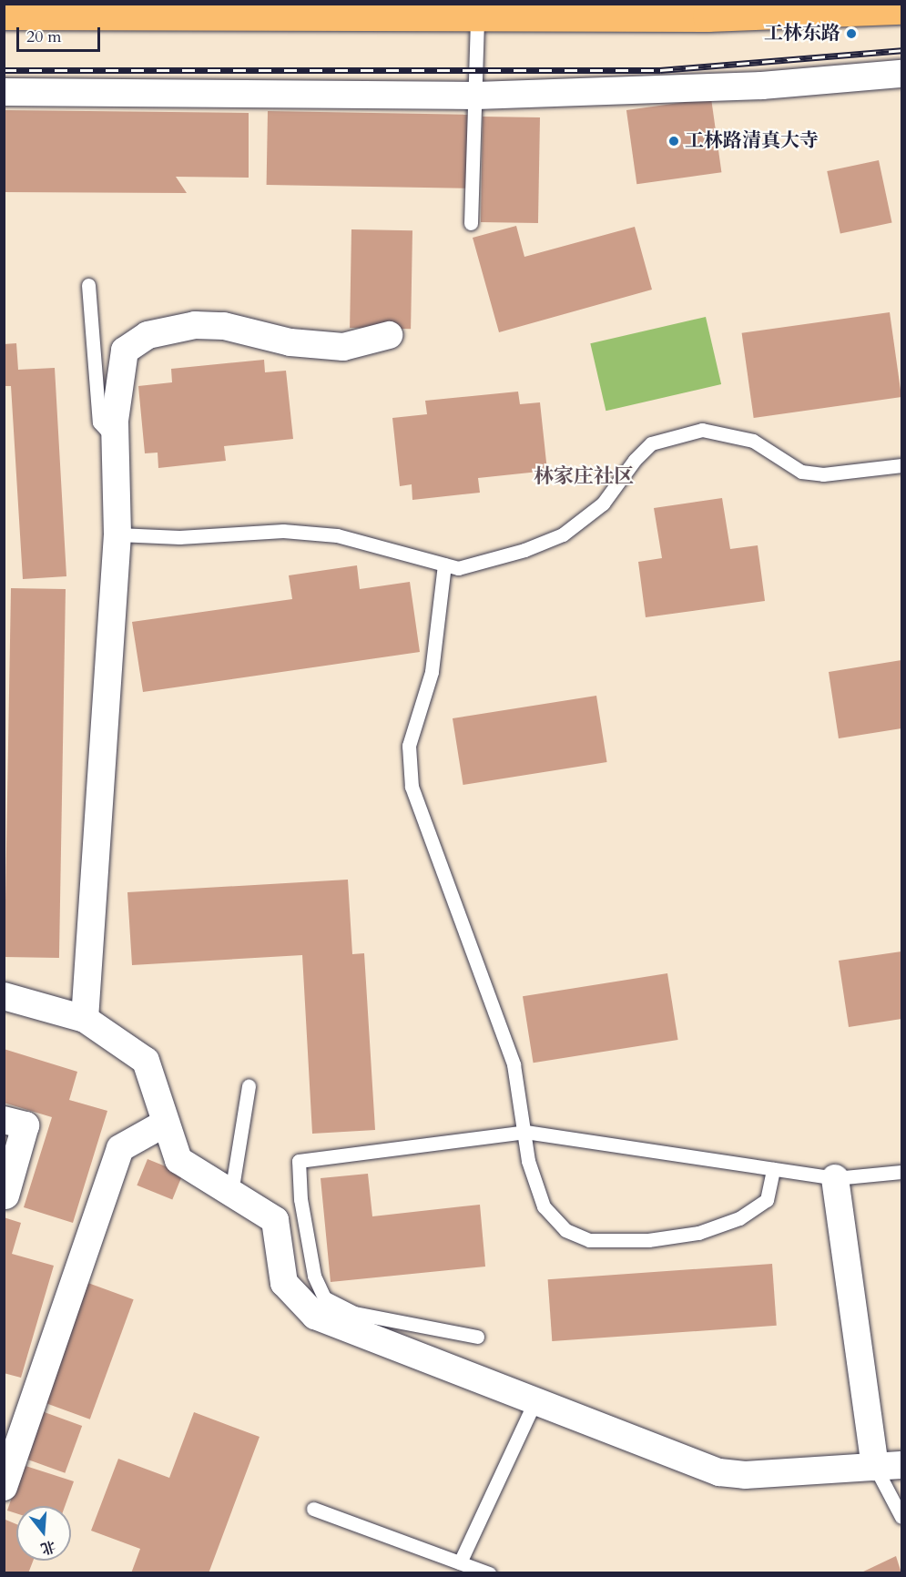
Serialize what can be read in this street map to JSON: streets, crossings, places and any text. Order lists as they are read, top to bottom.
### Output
{
  "districts": ["林家庄社区"],
  "places": ["工林东路", "工林路清真大寺"],
  "scale_bar": "20 m",
  "north": "bottom"
}
